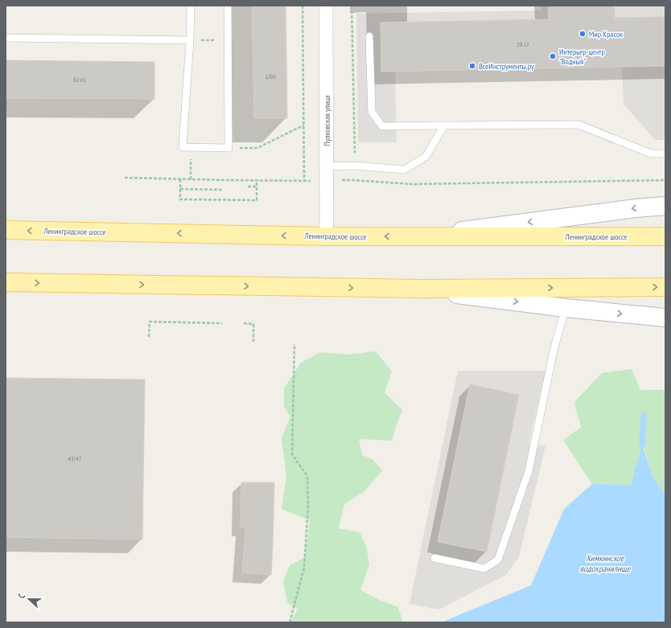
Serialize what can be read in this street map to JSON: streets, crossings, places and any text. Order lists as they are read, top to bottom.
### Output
{
  "streets": {
    "main road": ["Ленинградское шоссе"],
    "street": ["Пулковская улица"]
  },
  "crossings": [
    ["Пулковская улица", "Ленинградское шоссе"]
  ],
  "water": ["Химкинское водохранилище"],
  "places": ["Мир Красок", "Интерьер-центр \"Водный\"", "ВсеИнструменты.ру"],
  "house_numbers": [
    "58 с7",
    "1/60",
    "62 к1",
    "45/47"
  ],
  "north": "left"
}
